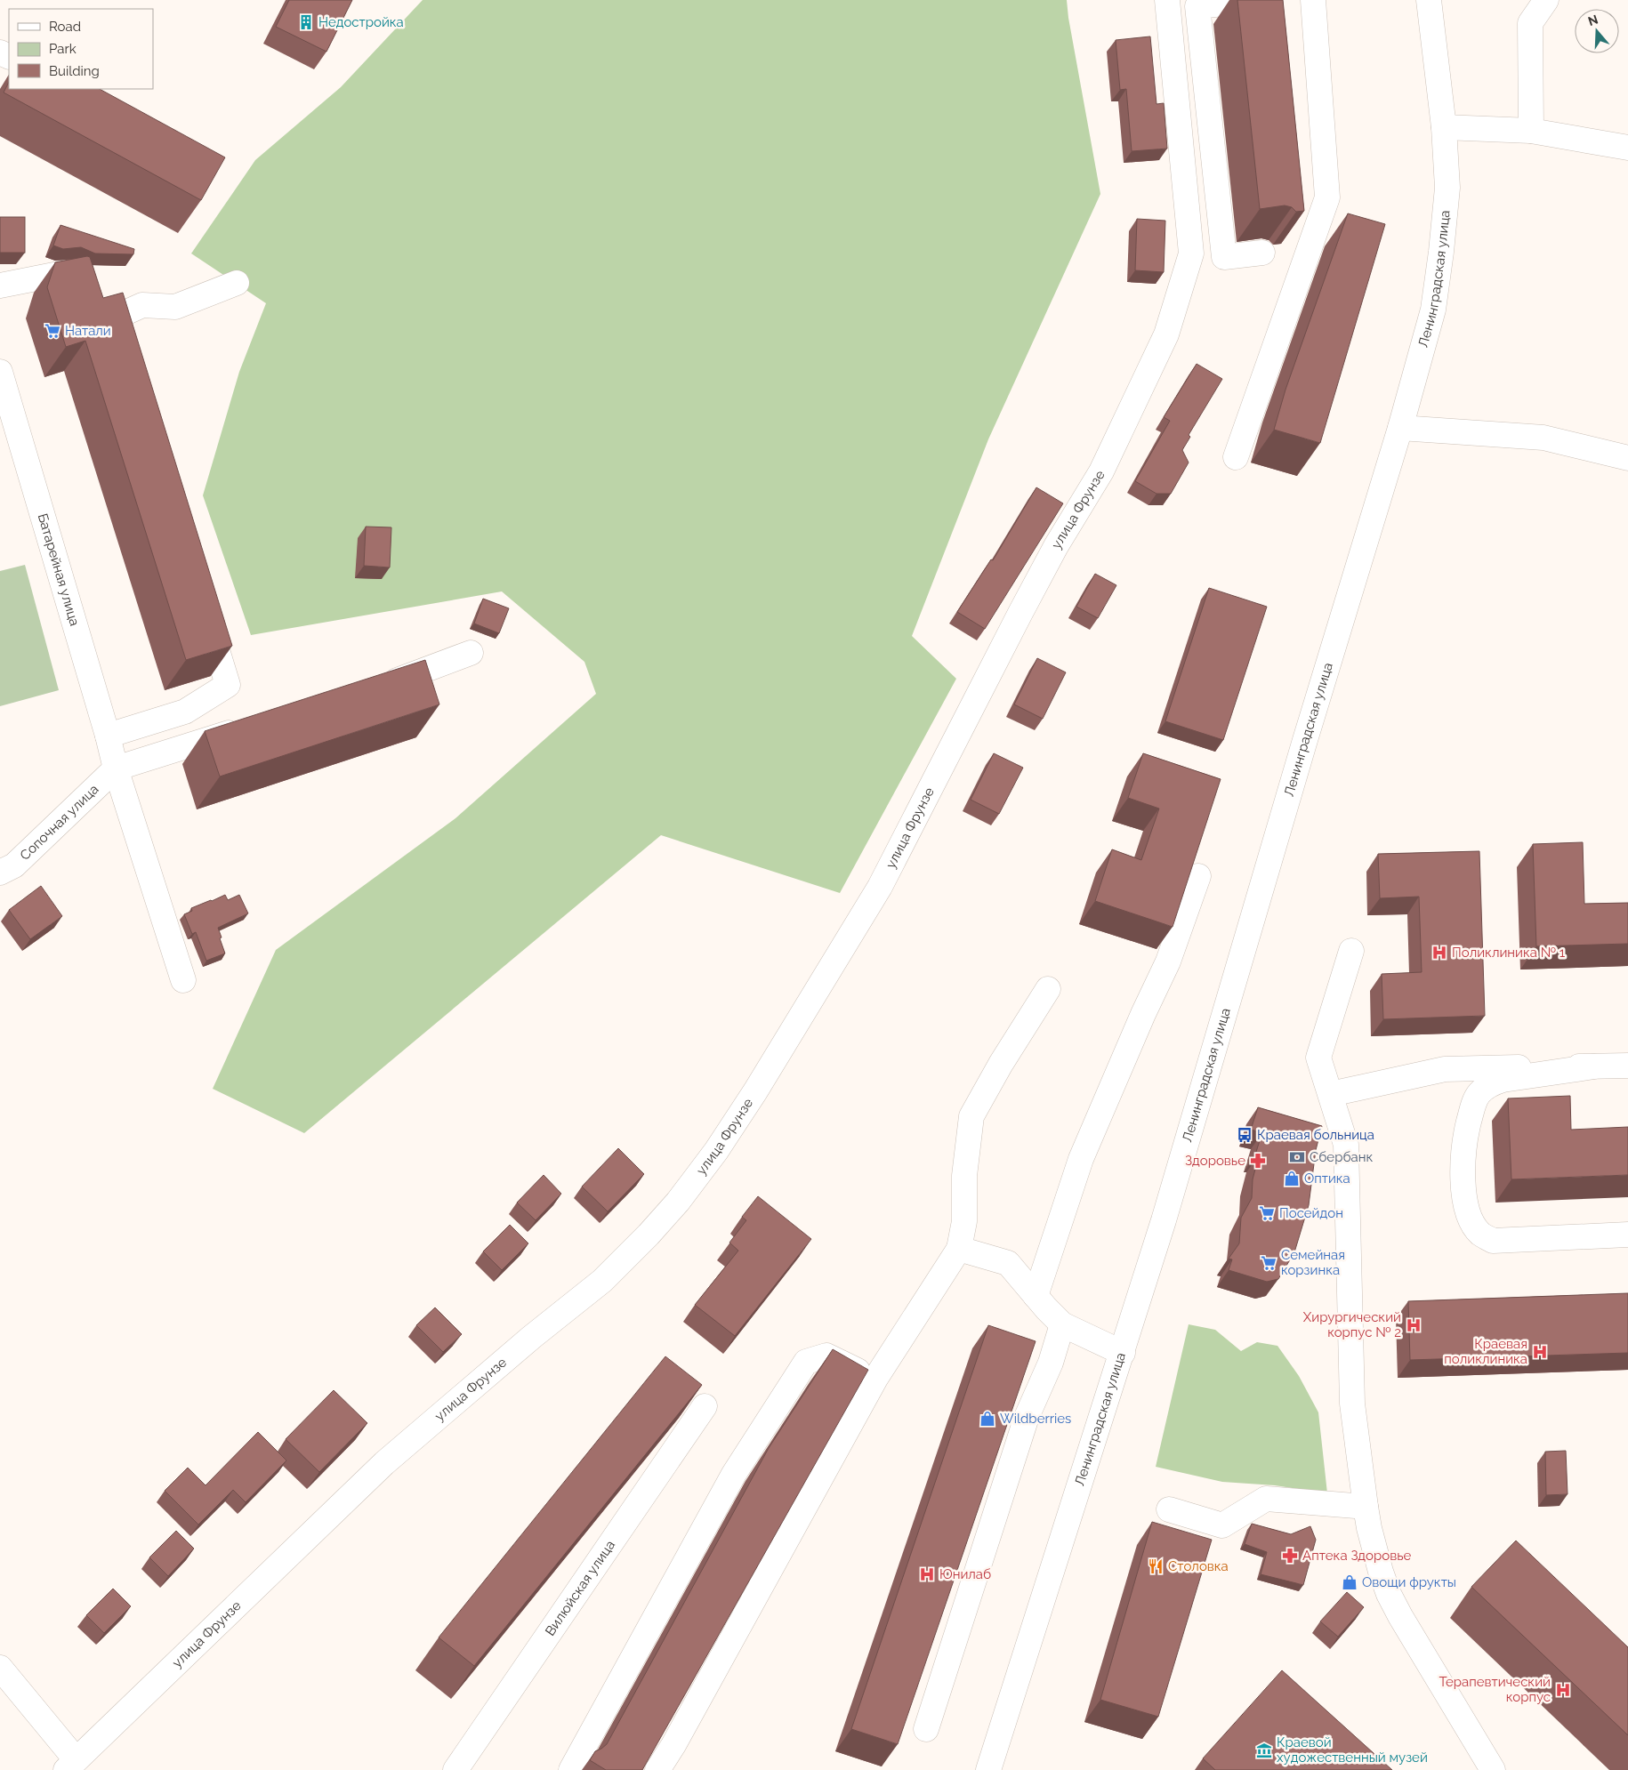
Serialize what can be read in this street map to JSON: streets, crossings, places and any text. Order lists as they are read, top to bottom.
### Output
{
  "streets": {
    "street": [
      "Ленинградская улица",
      "улица Фрунзе",
      "Батарейная улица",
      "Сопочная улица",
      "Вилюйская улица"
    ]
  },
  "crossings": [
    ["Батарейная улица", "Сопочная улица"]
  ],
  "places": {
    "building": ["Недостройка"],
    "supermarket": ["Натали", "Посейдон", "Семейная корзинка"],
    "hospital": [
      "Поликлиника № 1",
      "Хирургический корпус № 2",
      "Краевая поликлиника",
      "Юнилаб",
      "Терапевтический корпус"
    ],
    "bus stop": ["Краевая больница"],
    "bank": ["Сбербанк"],
    "pharmacy": ["Здоровье", "Аптека Здоровье"],
    "shop": ["Оптика", "Wildberries", "Овощи фрукты"],
    "restaurant": ["Столовка"],
    "museum": ["Краевой художественный музей"]
  },
  "legend": ["Road", "Park", "Building"],
  "north": "top"
}
